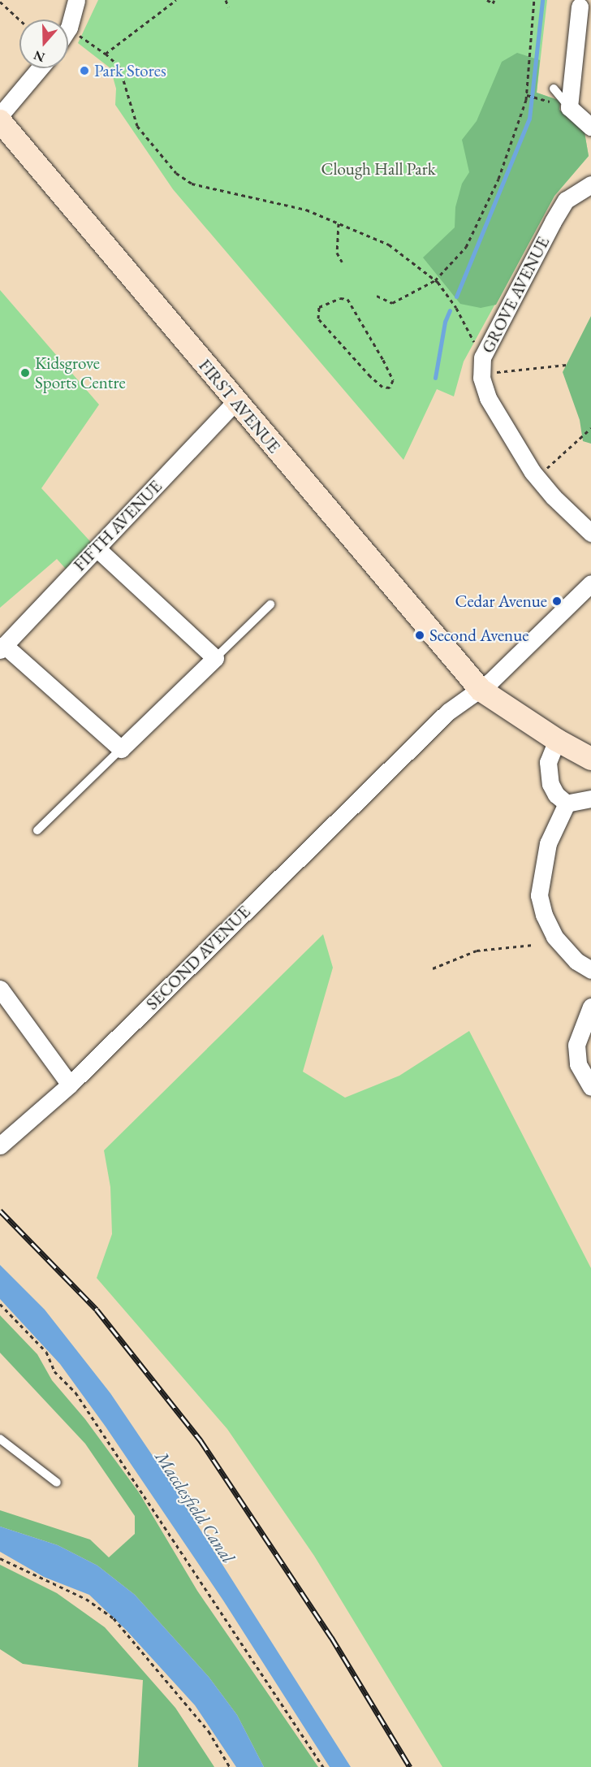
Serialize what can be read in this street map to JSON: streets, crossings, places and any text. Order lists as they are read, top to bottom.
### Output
{
  "streets": {
    "main road": ["FIRST AVENUE"],
    "street": ["GROVE AVENUE", "FIFTH AVENUE", "SECOND AVENUE"]
  },
  "crossings": [
    ["FIRST AVENUE", "FIFTH AVENUE"],
    ["FIRST AVENUE", "SECOND AVENUE"]
  ],
  "water": ["Macclesfield Canal"],
  "parks": ["Clough Hall Park"],
  "places": [
    "Park Stores",
    "Kidsgrove Sports Centre",
    "Cedar Avenue",
    "Second Avenue"
  ],
  "north": "bottom"
}
